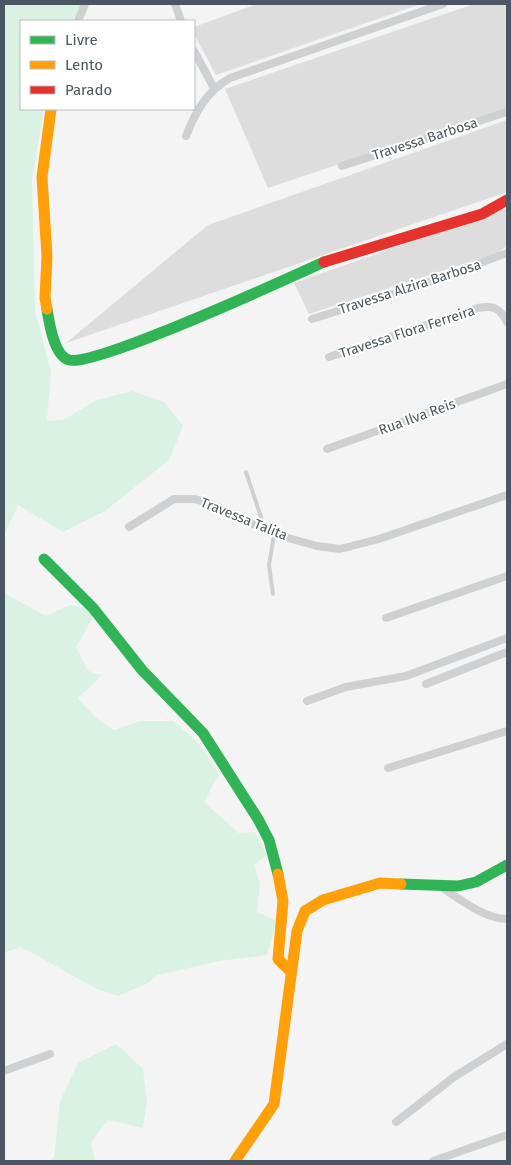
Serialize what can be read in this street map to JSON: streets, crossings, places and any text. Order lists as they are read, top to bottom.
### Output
{
  "streets": {
    "street": [
      "Travessa Barbosa",
      "Travessa Alzira Barbosa",
      "Travessa Flora Ferreira",
      "Rua Ilva Reis",
      "Travessa Talita"
    ]
  },
  "legend": ["Livre", "Lento", "Parado"]
}
